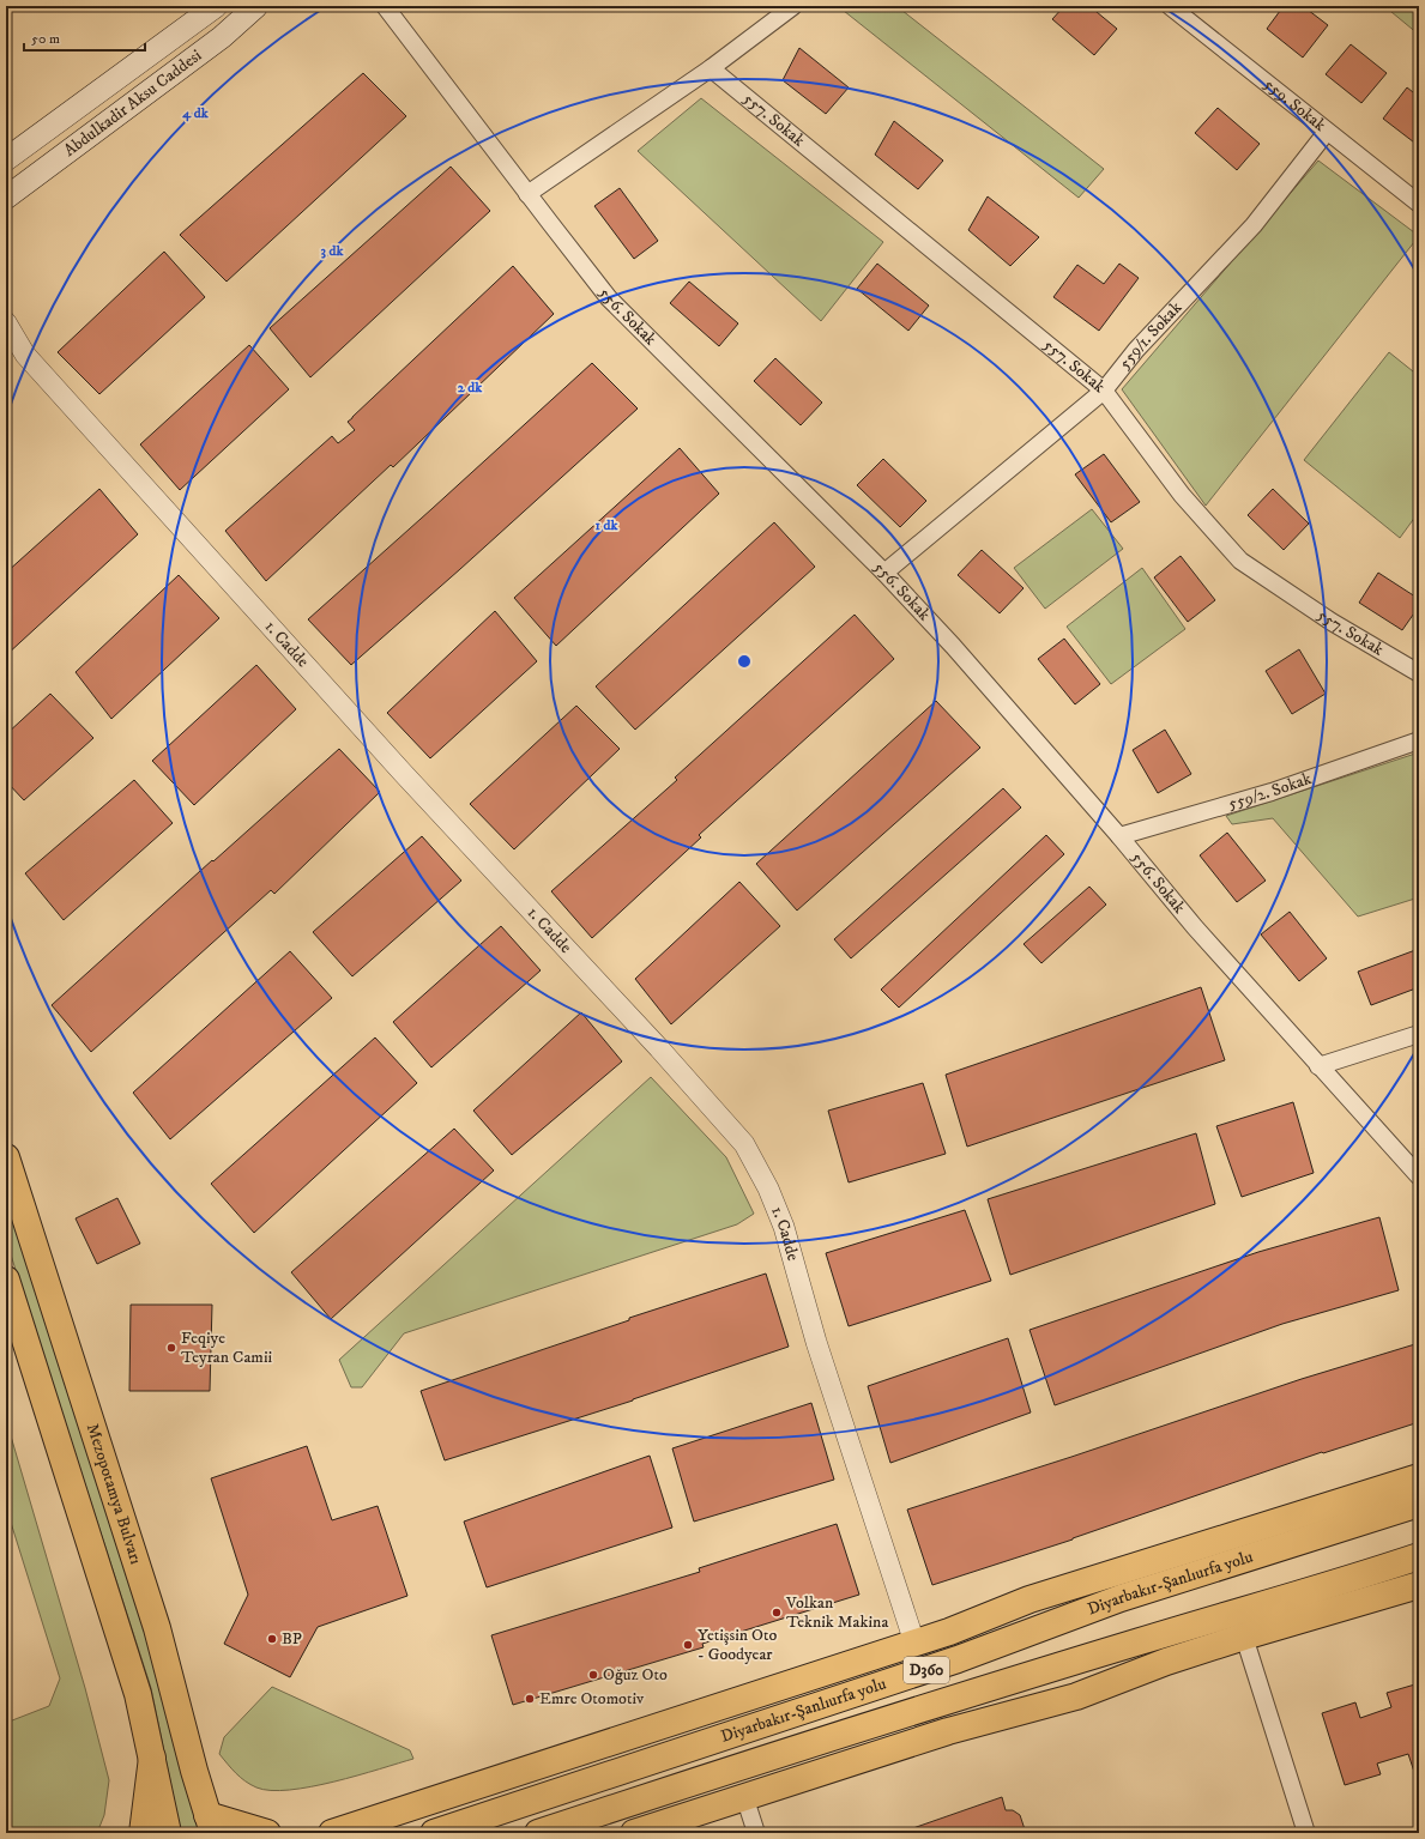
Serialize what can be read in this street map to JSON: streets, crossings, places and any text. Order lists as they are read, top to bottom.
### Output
{
  "streets": {
    "main road": [
      "Abdulkadir Aksu Caddesi",
      "Mezopotamya Bulvarı",
      "Diyarbakır-Şanlıurfa yolu",
      "D360"
    ],
    "street": [
      "559. Sokak",
      "557. Sokak",
      "556. Sokak",
      "559/1. Sokak",
      "1. Cadde",
      "559/2. Sokak"
    ]
  },
  "crossings": [
    ["559. Sokak", "559/1. Sokak"],
    ["557. Sokak", "559/1. Sokak"],
    ["556. Sokak", "559/1. Sokak"],
    ["556. Sokak", "559/2. Sokak"]
  ],
  "places": [
    "Feqiye Teyran Camii",
    "Volkan Teknik Makina",
    "BP",
    "Yetişsin Oto - Goodyear",
    "Oğuz Oto",
    "Emre Otomotiv"
  ],
  "scale_bar": "50 m",
  "rings": [
    "4 dk",
    "3 dk",
    "2 dk",
    "1 dk"
  ]
}
